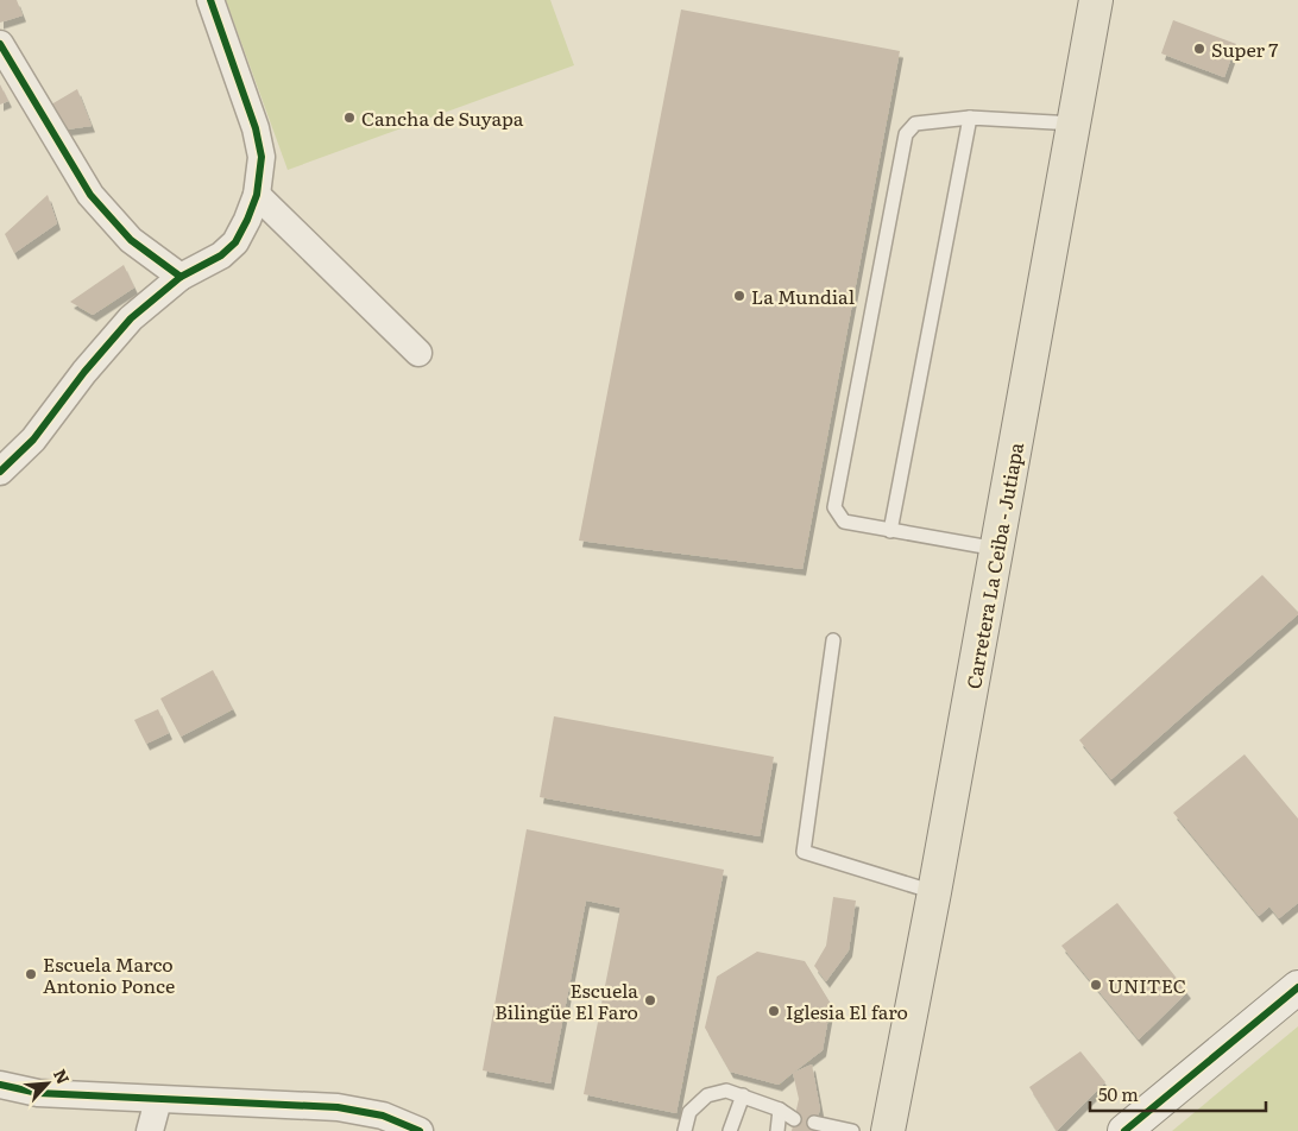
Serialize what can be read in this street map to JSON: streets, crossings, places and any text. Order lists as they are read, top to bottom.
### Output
{
  "streets": {
    "main road": ["Carretera La Ceiba - Jutiapa"]
  },
  "places": [
    "Super 7",
    "Cancha de Suyapa",
    "La Mundial",
    "Escuela Marco Antonio Ponce",
    "UNITEC",
    "Escuela Bilingüe El Faro",
    "Iglesia El faro"
  ],
  "scale_bar": "50 m",
  "north": "top right"
}
